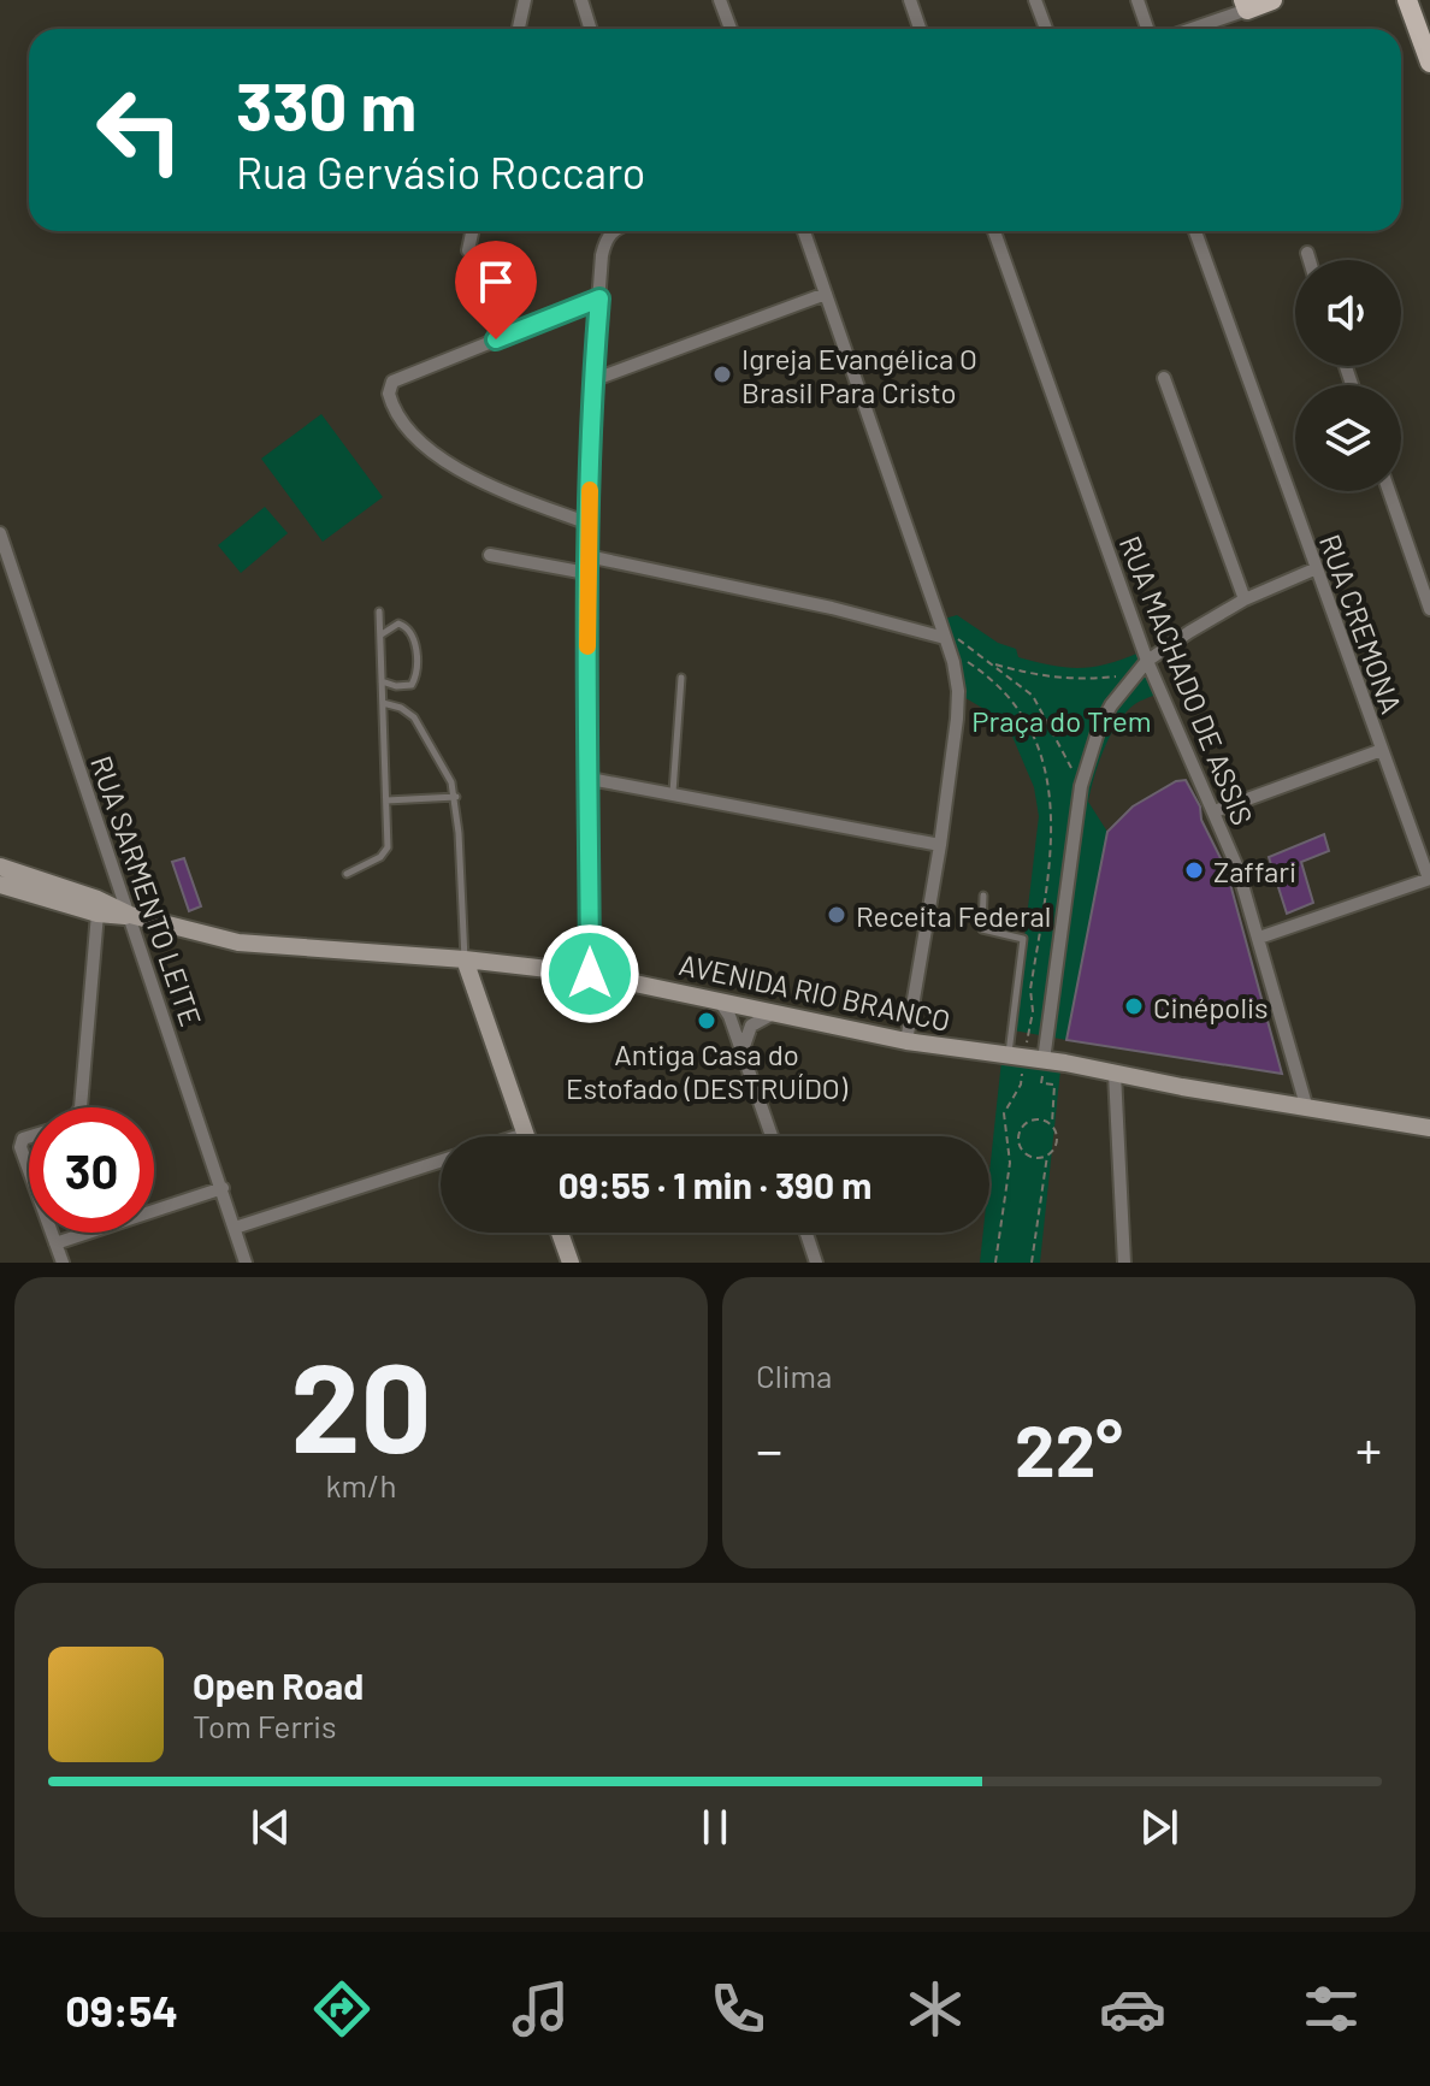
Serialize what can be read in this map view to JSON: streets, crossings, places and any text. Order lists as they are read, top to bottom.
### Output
{
  "streets": {
    "main road": ["AVENIDA RIO BRANCO"],
    "street": ["RUA CREMONA", "RUA MACHADO DE ASSIS", "RUA SARMENTO LEITE"]
  },
  "crossings": [
    ["RUA MACHADO DE ASSIS", "AVENIDA RIO BRANCO"],
    ["RUA SARMENTO LEITE", "AVENIDA RIO BRANCO"]
  ],
  "parks": ["Praça do Trem"],
  "places": [
    "Igreja Evangélica O Brasil Para Cristo",
    "Zaffari",
    "Receita Federal",
    "Cinépolis",
    "Antiga Casa do Estofado (DESTRUÍDO)"
  ],
  "page": {
    "turn": ["330 m", "Rua Gervásio Roccaro"],
    "limit": "30",
    "trip": "09:55 · 1 min · 390 m",
    "tile": [
      ["20", "km/h"],
      "Clima"
    ],
    "heat": ["−", "22°", "+"],
    "song": ["Open Road", "Tom Ferris"],
    "tabs": "09:54"
  }
}
